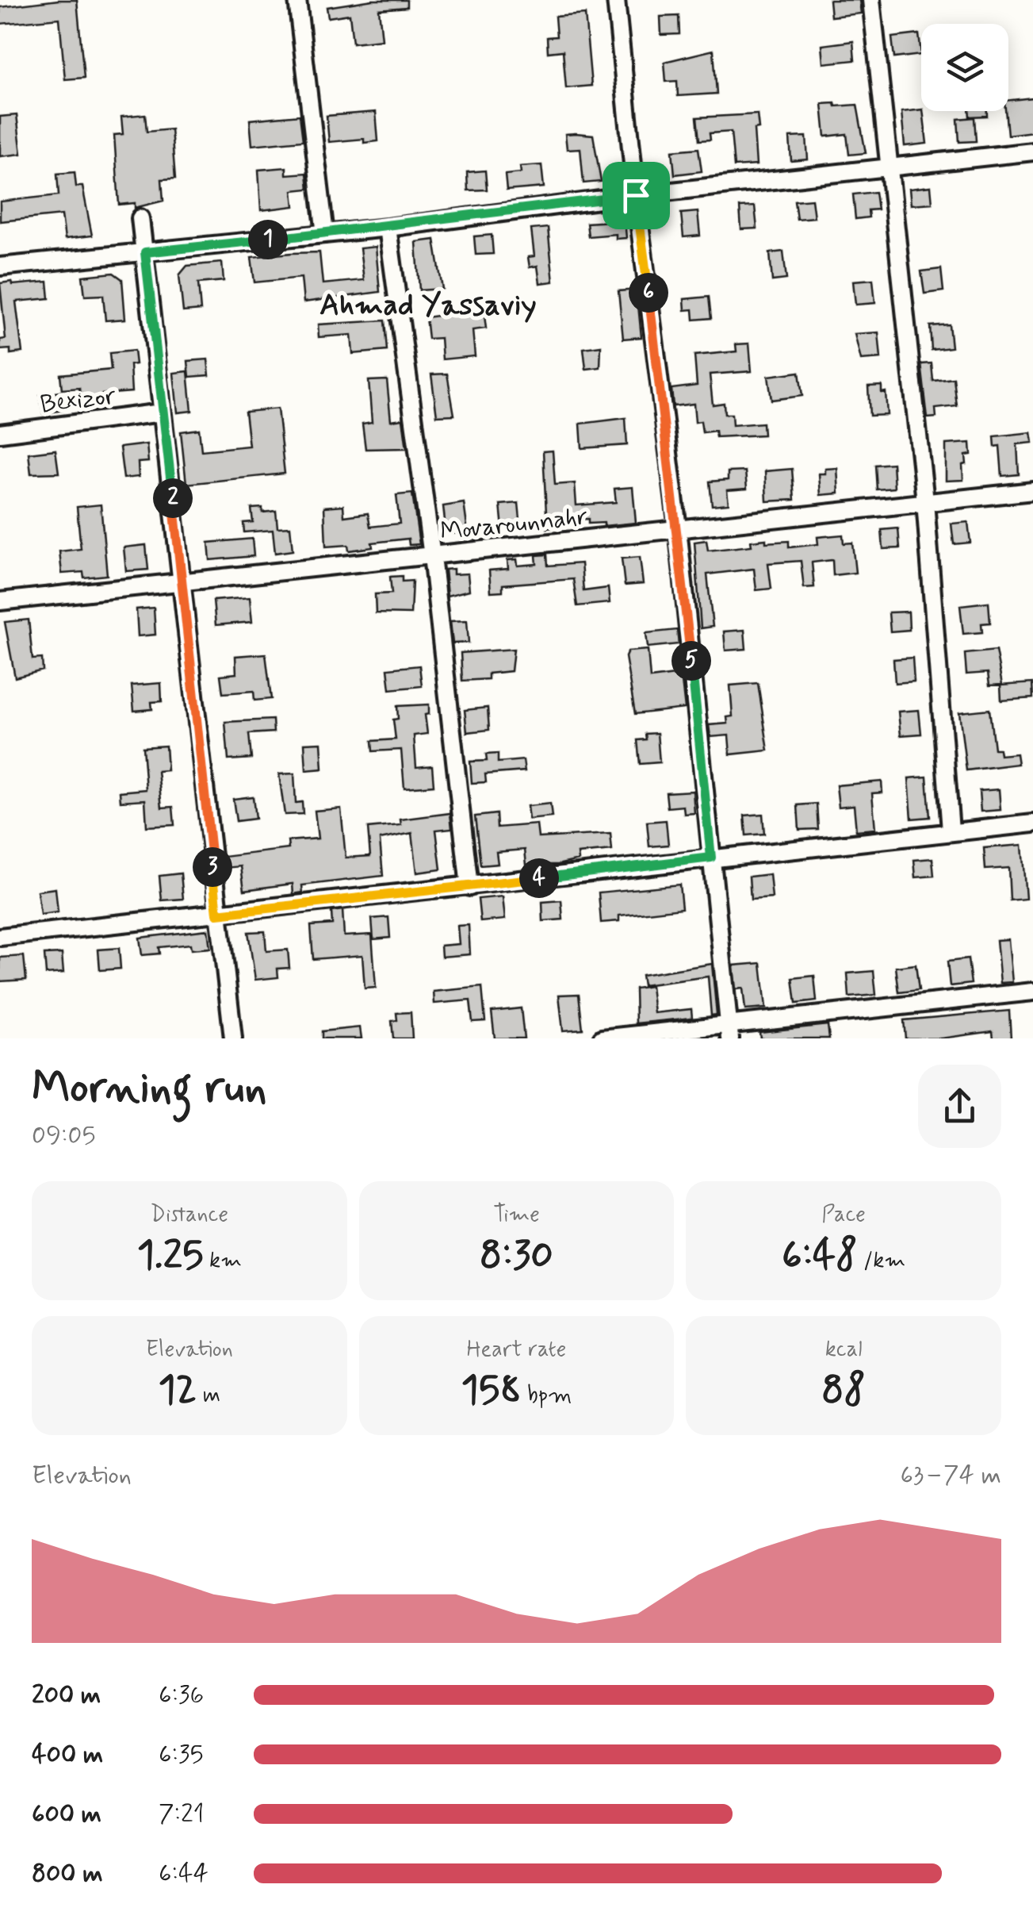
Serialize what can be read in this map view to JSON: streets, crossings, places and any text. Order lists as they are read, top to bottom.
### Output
{
  "streets": {
    "street": ["Bexizor", "Movarounnahr"]
  },
  "districts": ["Ahmad Yassaviy"],
  "page": {
    "pins": [
      "1",
      "6",
      "2",
      "5",
      "3",
      "4"
    ],
    "heading": ["Morning run", "09:05"],
    "stats": [
      ["Distance", "1.25 km"],
      ["Time", "8:30"],
      ["Pace", "6:48 /km"],
      ["Elevation", "12 m"],
      ["Heart rate", "158 bpm"],
      ["kcal", "88"]
    ],
    "chart": ["Elevation", "63–74 m"],
    "list": [
      {
        "name": "200 m",
        "note": "6:36"
      },
      {
        "name": "400 m",
        "note": "6:35"
      },
      {
        "name": "600 m",
        "note": "7:21"
      },
      {
        "name": "800 m",
        "note": "6:44"
      }
    ]
  }
}
